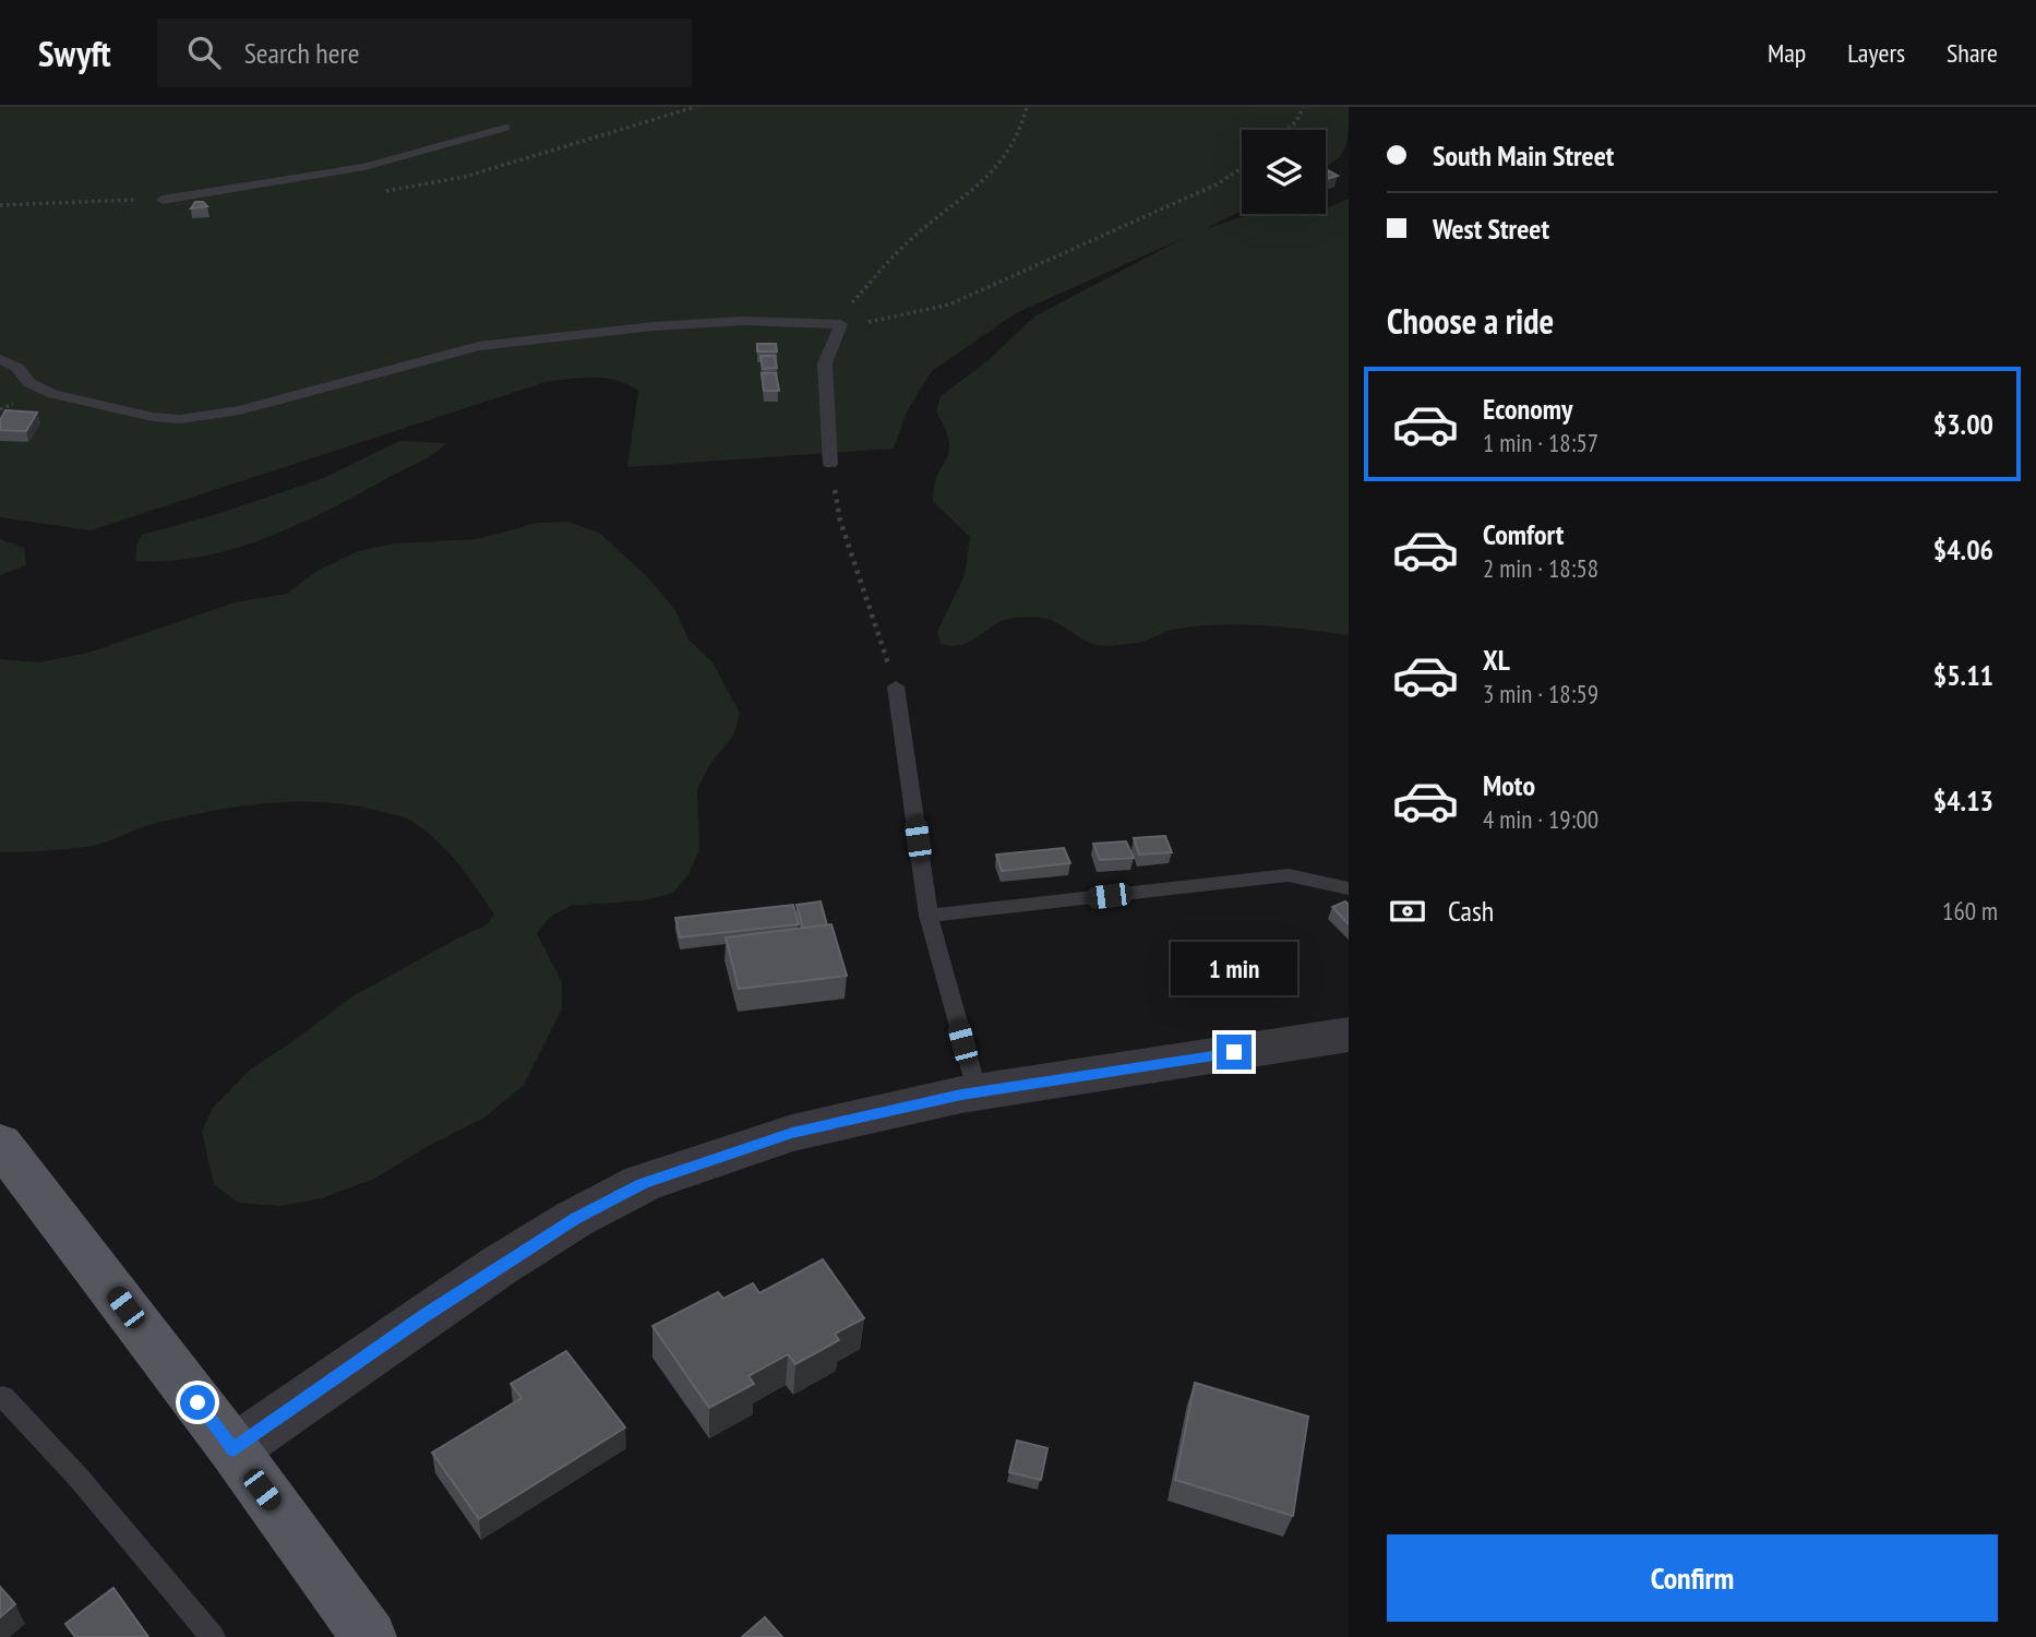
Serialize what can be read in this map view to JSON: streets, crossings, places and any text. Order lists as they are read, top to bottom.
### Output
{
  "page": {
    "header": "Swyft",
    "search": "Search here",
    "nav": ["Map", "Layers", "Share"],
    "banner": ["South Main Street", "West Street"],
    "heading": "Choose a ride",
    "list": [
      {
        "name": "Economy",
        "note": "1 min · 18:57",
        "value": "$3.00"
      },
      {
        "name": "Comfort",
        "note": "2 min · 18:58",
        "value": "$4.06"
      },
      {
        "name": "XL",
        "note": "3 min · 18:59",
        "value": "$5.11"
      },
      {
        "name": "Moto",
        "note": "4 min · 19:00",
        "value": "$4.13"
      }
    ],
    "pay": ["Cash", "160 m"],
    "bubble": "1 min",
    "buttons": "Confirm"
  }
}
